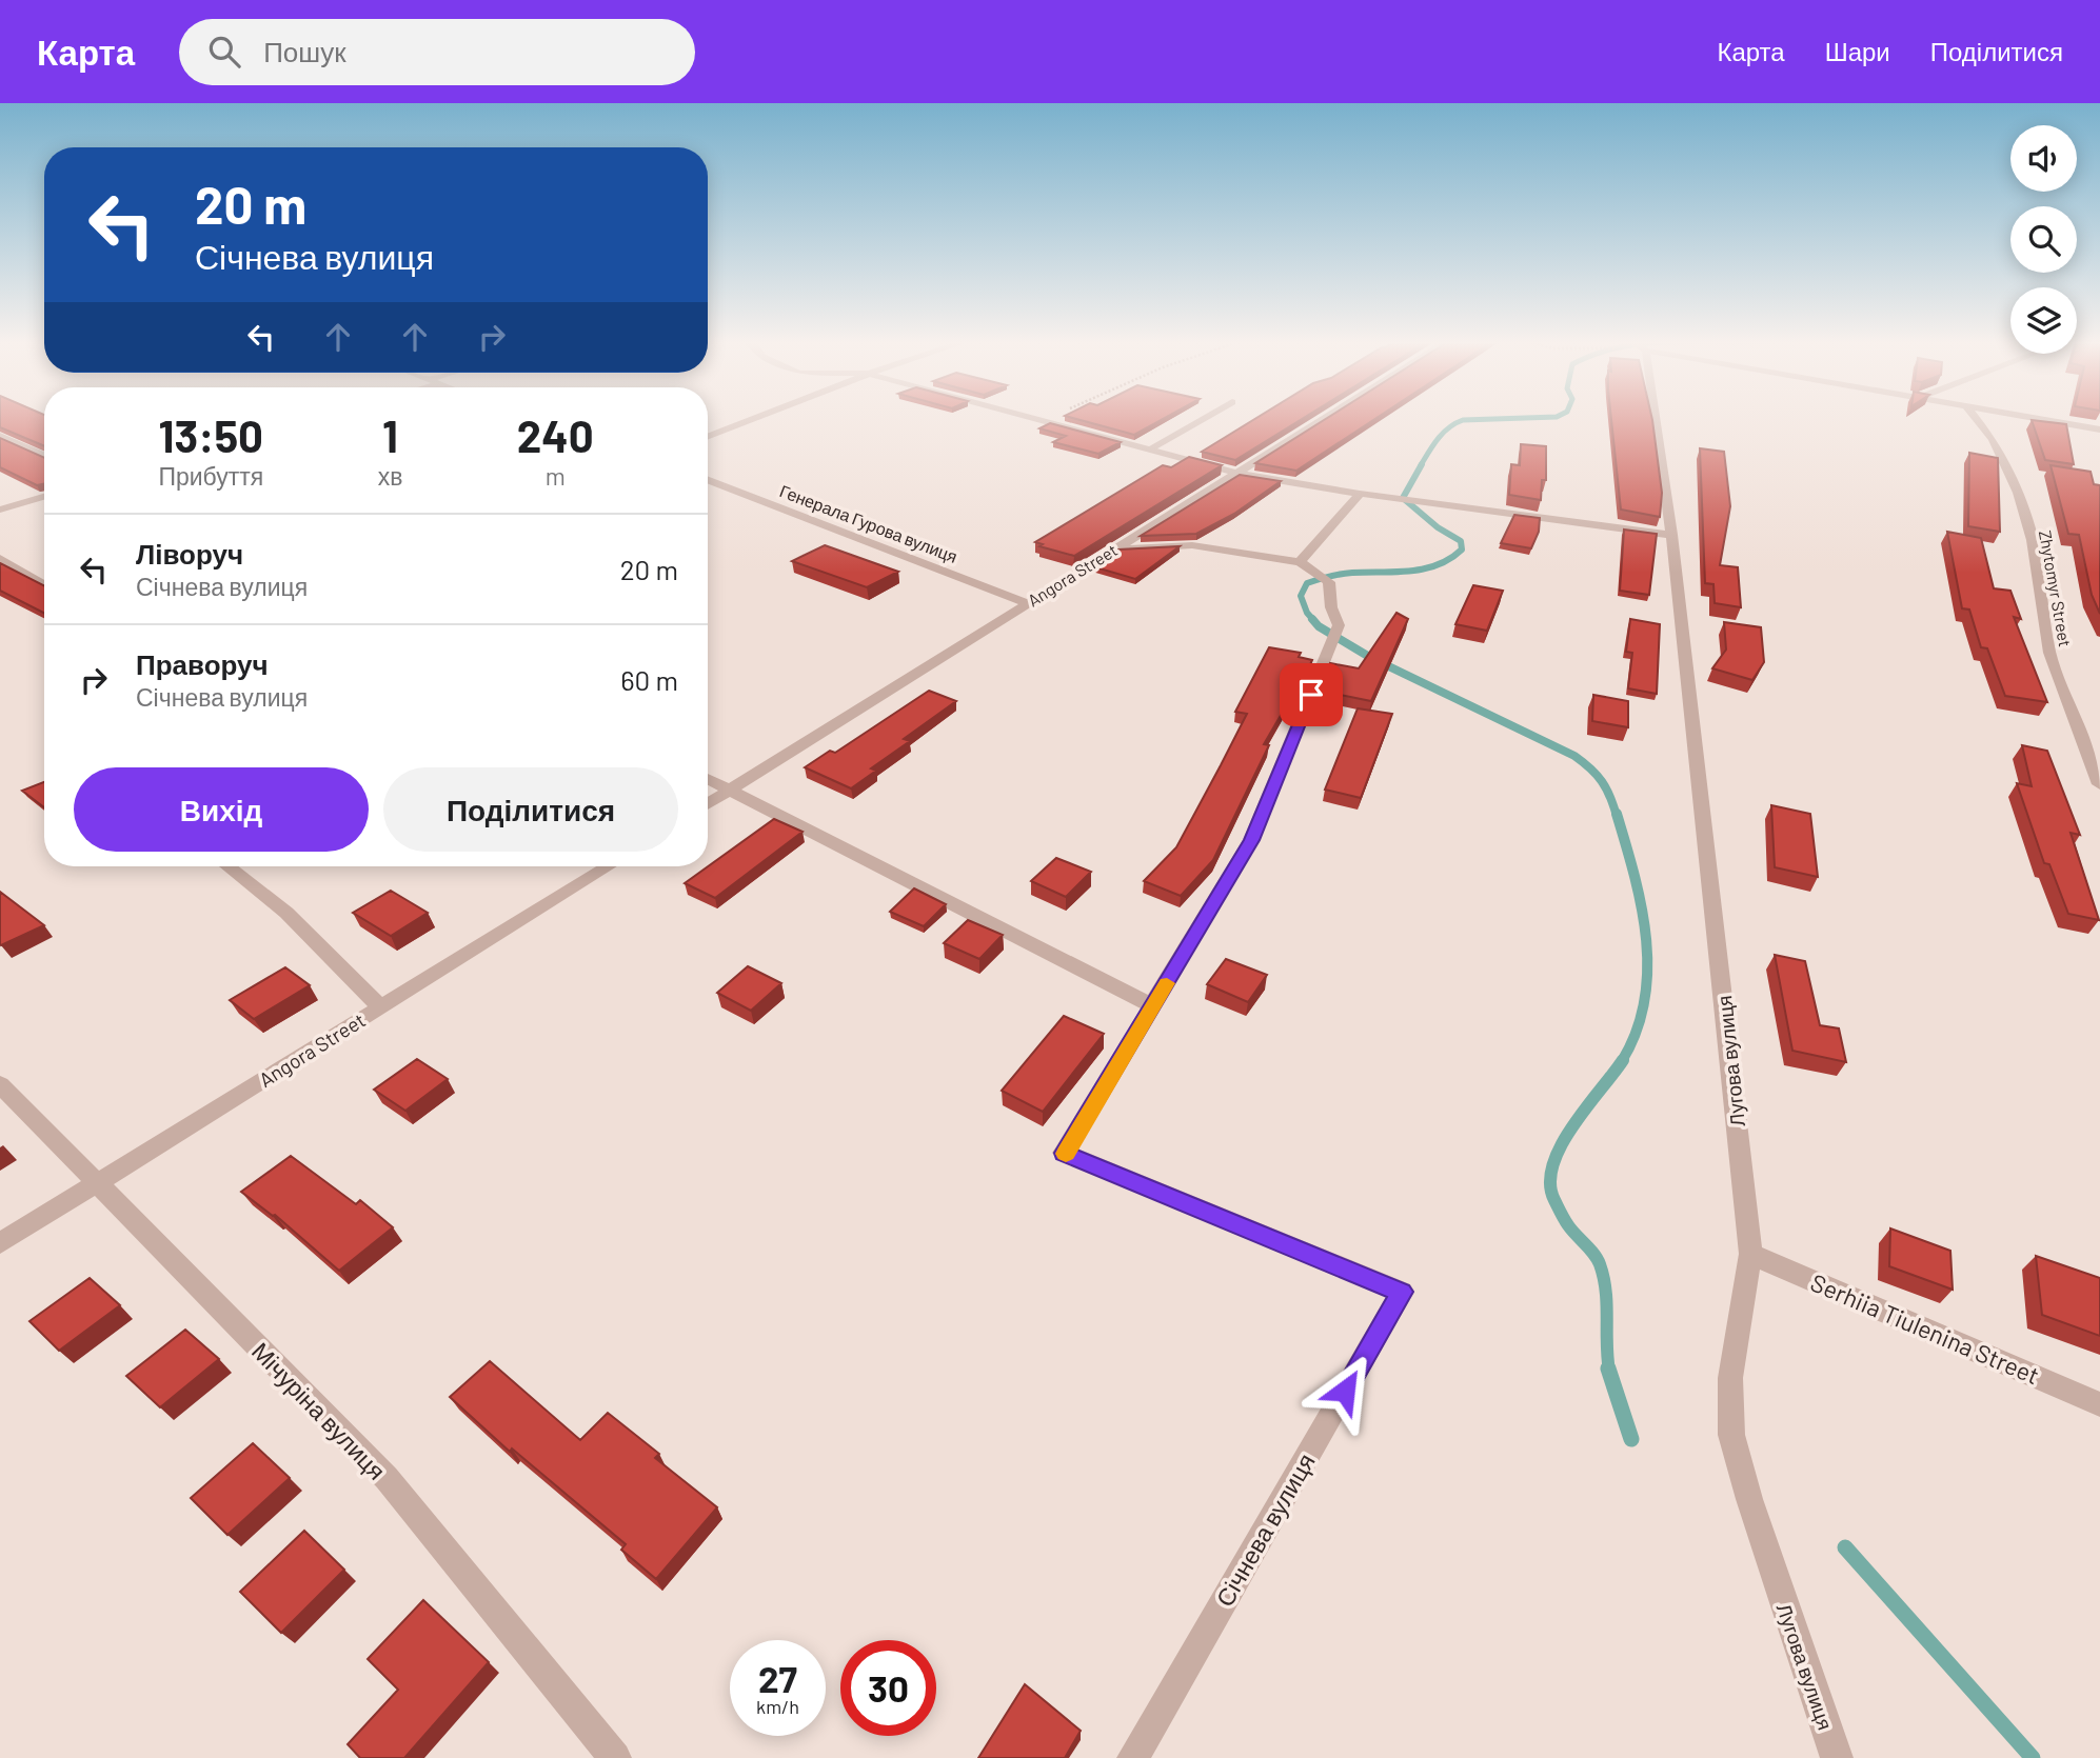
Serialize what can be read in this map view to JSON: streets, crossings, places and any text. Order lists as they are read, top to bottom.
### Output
{
  "streets": {
    "street": [
      "Генерала Гурова вулиця",
      "Angora Street",
      "Zhytomyr Street",
      "Лугова вулиця",
      "Serhiia Tiulenina Street",
      "Мічуріна вулиця",
      "Січнева вулиця"
    ]
  },
  "crossings": [
    ["Генерала Гурова вулиця", "Angora Street"],
    ["Angora Street", "Мічуріна вулиця"],
    ["Лугова вулиця", "Serhiia Tiulenina Street"]
  ],
  "page": {
    "header": "Карта",
    "search": "Пошук",
    "nav": ["Карта", "Шари", "Поділитися"],
    "turn": ["20 m", "Січнева вулиця"],
    "eta": [
      "13:50",
      "Прибуття",
      "1",
      "хв",
      "240",
      "m"
    ],
    "list": [
      {
        "name": "Ліворуч",
        "note": "Січнева вулиця",
        "value": "20 m"
      },
      {
        "name": "Праворуч",
        "note": "Січнева вулиця",
        "value": "60 m"
      }
    ],
    "buttons": ["Вихід", "Поділитися"],
    "speed": "27 km/h",
    "limit": "30"
  }
}
